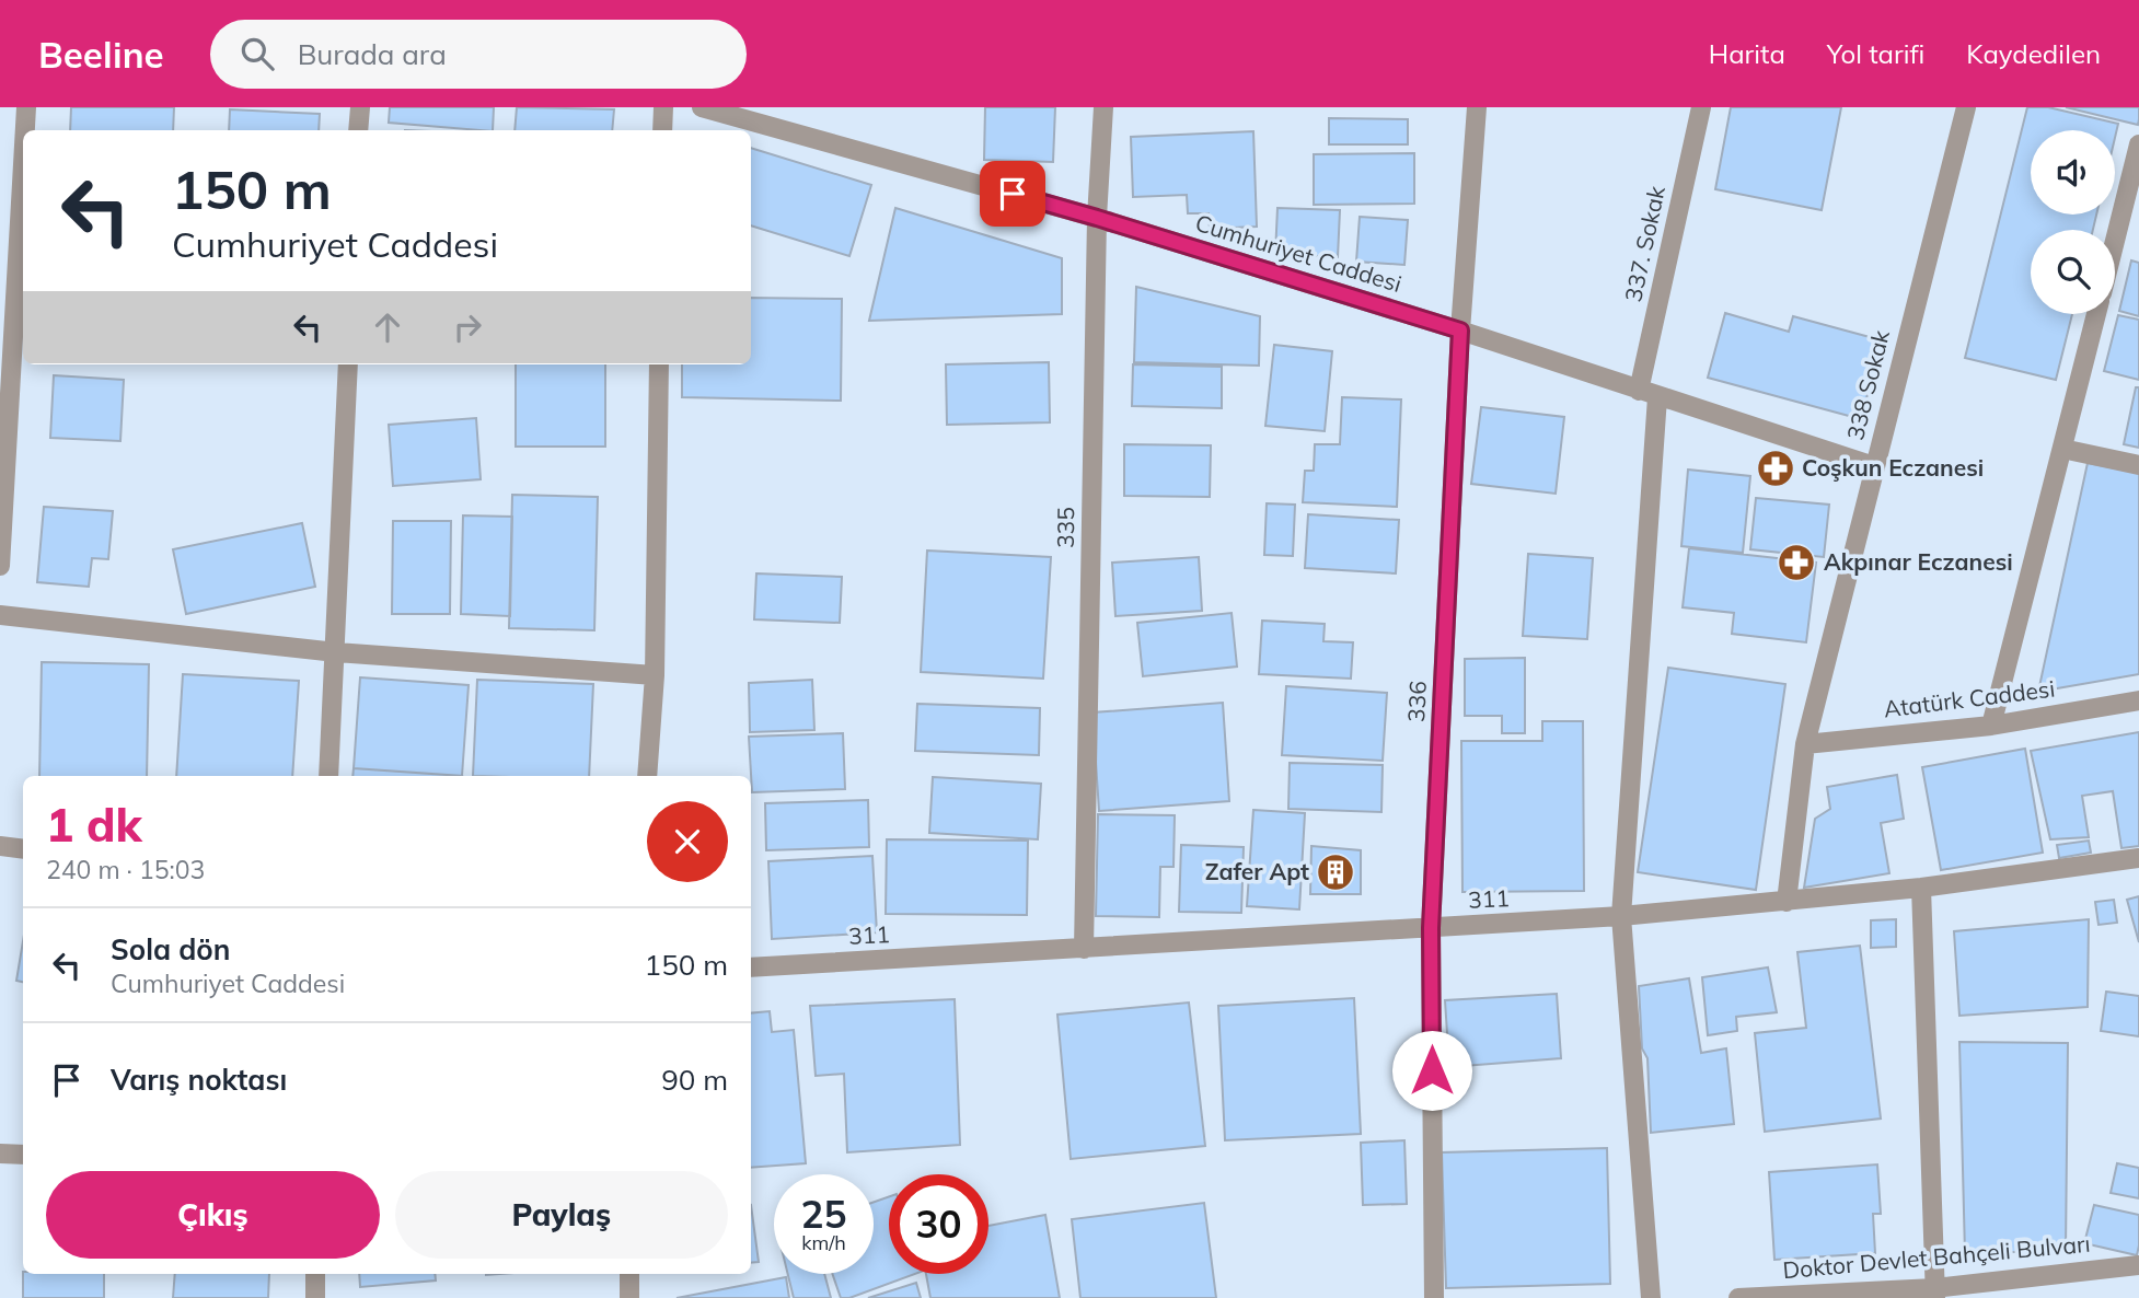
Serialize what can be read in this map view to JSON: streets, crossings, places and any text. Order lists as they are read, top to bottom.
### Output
{
  "streets": {
    "street": [
      "337. Sokak",
      "Cumhuriyet Caddesi",
      "338 Sokak",
      "335",
      "Atatürk Caddesi",
      "336",
      "311",
      "Doktor Devlet Bahçeli Bulvarı"
    ]
  },
  "crossings": [
    ["337. Sokak", "Cumhuriyet Caddesi"],
    ["337. Sokak", "311"],
    ["Cumhuriyet Caddesi", "338 Sokak"],
    ["Cumhuriyet Caddesi", "335"],
    ["Cumhuriyet Caddesi", "336"],
    ["338 Sokak", "Atatürk Caddesi"],
    ["338 Sokak", "311"],
    ["335", "311"],
    ["336", "311"]
  ],
  "places": {
    "pharmacy": ["Coşkun Eczanesi", "Akpınar Eczanesi"],
    "building": ["Zafer Apt"]
  },
  "page": {
    "header": "Beeline",
    "search": "Burada ara",
    "nav": ["Harita", "Yol tarifi", "Kaydedilen"],
    "turn": ["150 m", "Cumhuriyet Caddesi"],
    "heading": ["1 dk", "240 m · 15:03"],
    "list": [
      {
        "name": "Sola dön",
        "note": "Cumhuriyet Caddesi",
        "value": "150 m"
      },
      {
        "name": "Varış noktası",
        "value": "90 m"
      }
    ],
    "buttons": ["Çıkış", "Paylaş"],
    "speed": "25 km/h",
    "limit": "30"
  }
}
